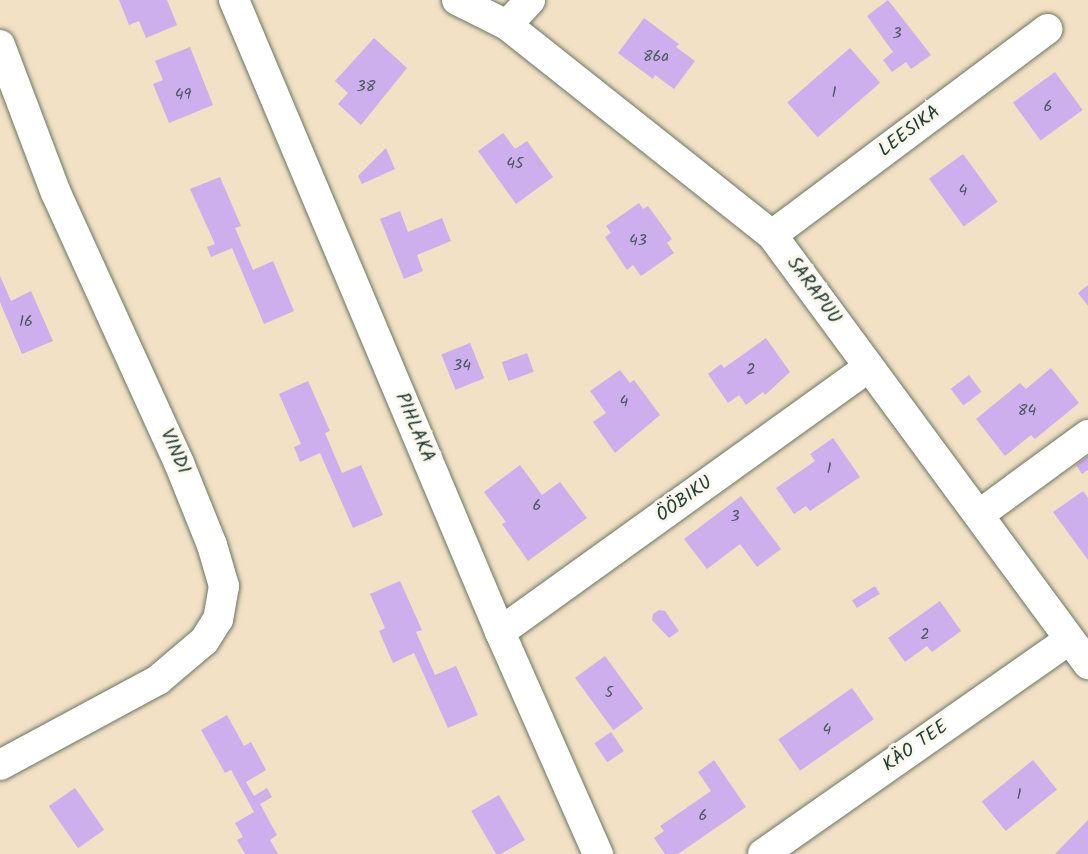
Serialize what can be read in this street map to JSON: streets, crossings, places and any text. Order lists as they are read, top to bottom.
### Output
{
  "streets": {
    "street": [
      "LEESIKA",
      "SARAPUU",
      "PIHLAKA",
      "VINDI",
      "ÖÖBIKU",
      "KÄO TEE"
    ]
  },
  "crossings": [
    ["LEESIKA", "SARAPUU"],
    ["SARAPUU", "ÖÖBIKU"],
    ["SARAPUU", "KÄO TEE"],
    ["PIHLAKA", "ÖÖBIKU"]
  ],
  "house_numbers": [
    "3",
    "86a",
    "38",
    "1",
    "49",
    "6",
    "45",
    "4",
    "43",
    "16",
    "34",
    "2",
    "4",
    "84",
    "1",
    "6",
    "3",
    "2",
    "5",
    "4",
    "1",
    "6"
  ]
}
